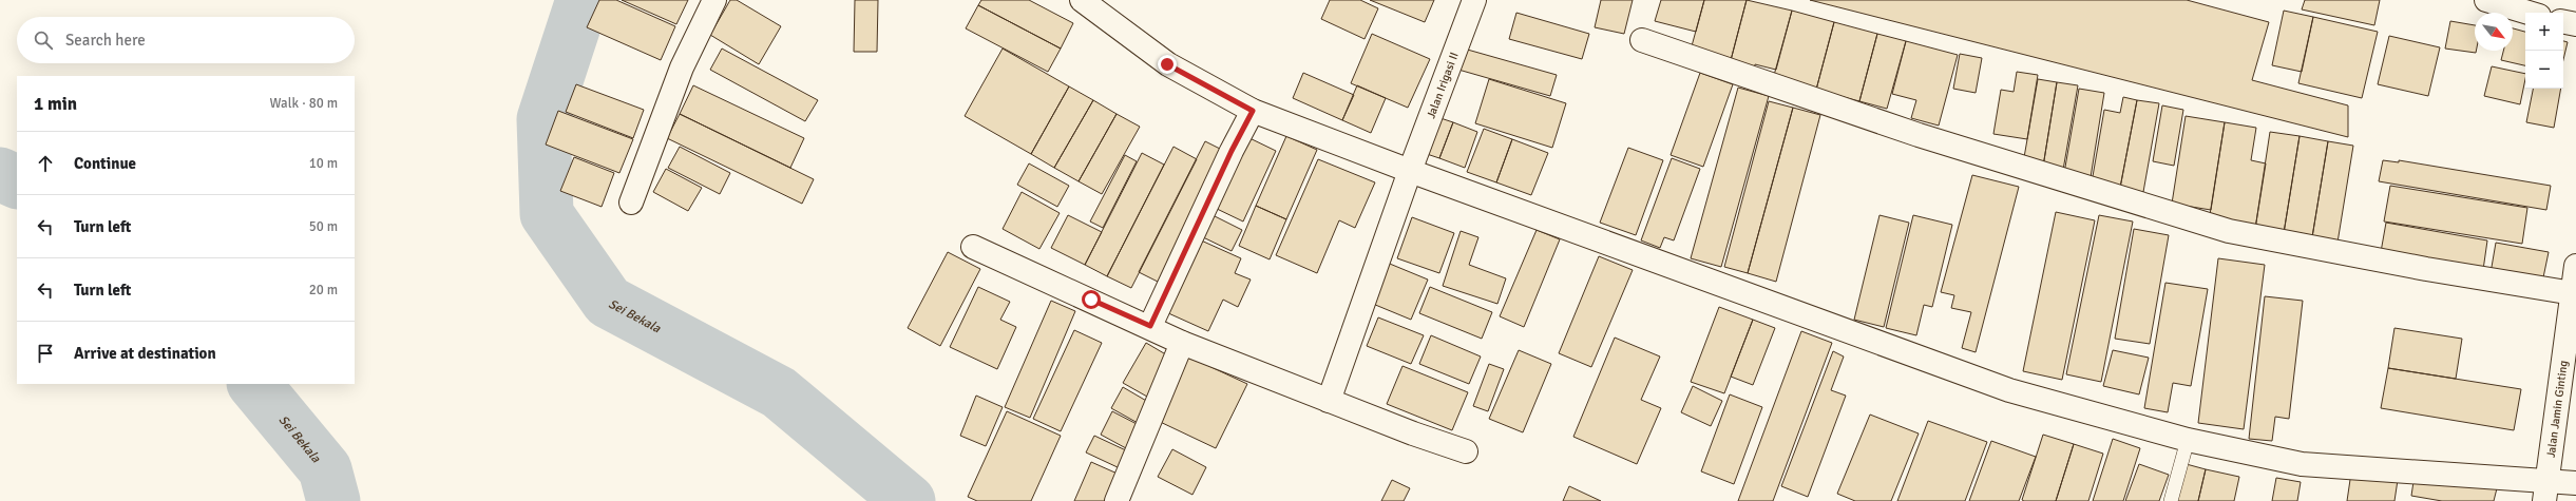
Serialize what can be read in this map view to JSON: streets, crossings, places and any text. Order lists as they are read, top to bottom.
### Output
{
  "streets": {
    "main road": ["Jalan Irigasi II", "Jalan Jamin Ginting"]
  },
  "water": ["Sei Bekala"],
  "north": "bottom right",
  "page": {
    "map_buttons": ["+", "−"],
    "search": "Search here",
    "heading": ["1 min", "Walk · 80 m"],
    "list": [
      ["Continue", "10 m"],
      ["Turn left", "50 m"],
      ["Turn left", "20 m"],
      "Arrive at destination"
    ]
  }
}
